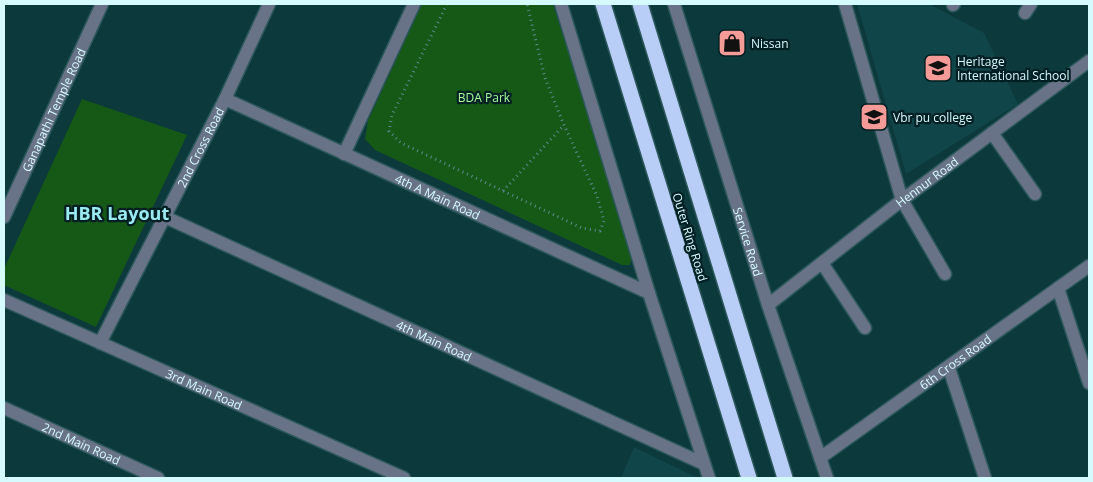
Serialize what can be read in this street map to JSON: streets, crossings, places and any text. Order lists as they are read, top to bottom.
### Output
{
  "streets": {
    "highway": ["Outer Ring Road"],
    "street": [
      "Ganapathi Temple Road",
      "2nd Cross Road",
      "Hennur Road",
      "4th A Main Road",
      "Service Road",
      "4th Main Road",
      "6th Cross Road",
      "3rd Main Road",
      "2nd Main Road"
    ]
  },
  "crossings": [
    ["2nd Cross Road", "4th A Main Road"],
    ["2nd Cross Road", "4th Main Road"],
    ["2nd Cross Road", "3rd Main Road"],
    ["Hennur Road", "Service Road"],
    ["Service Road", "6th Cross Road"]
  ],
  "districts": ["HBR Layout"],
  "parks": ["BDA Park"],
  "places": {
    "shop": ["Nissan"],
    "school or university": ["Heritage International School", "Vbr pu college"]
  }
}
